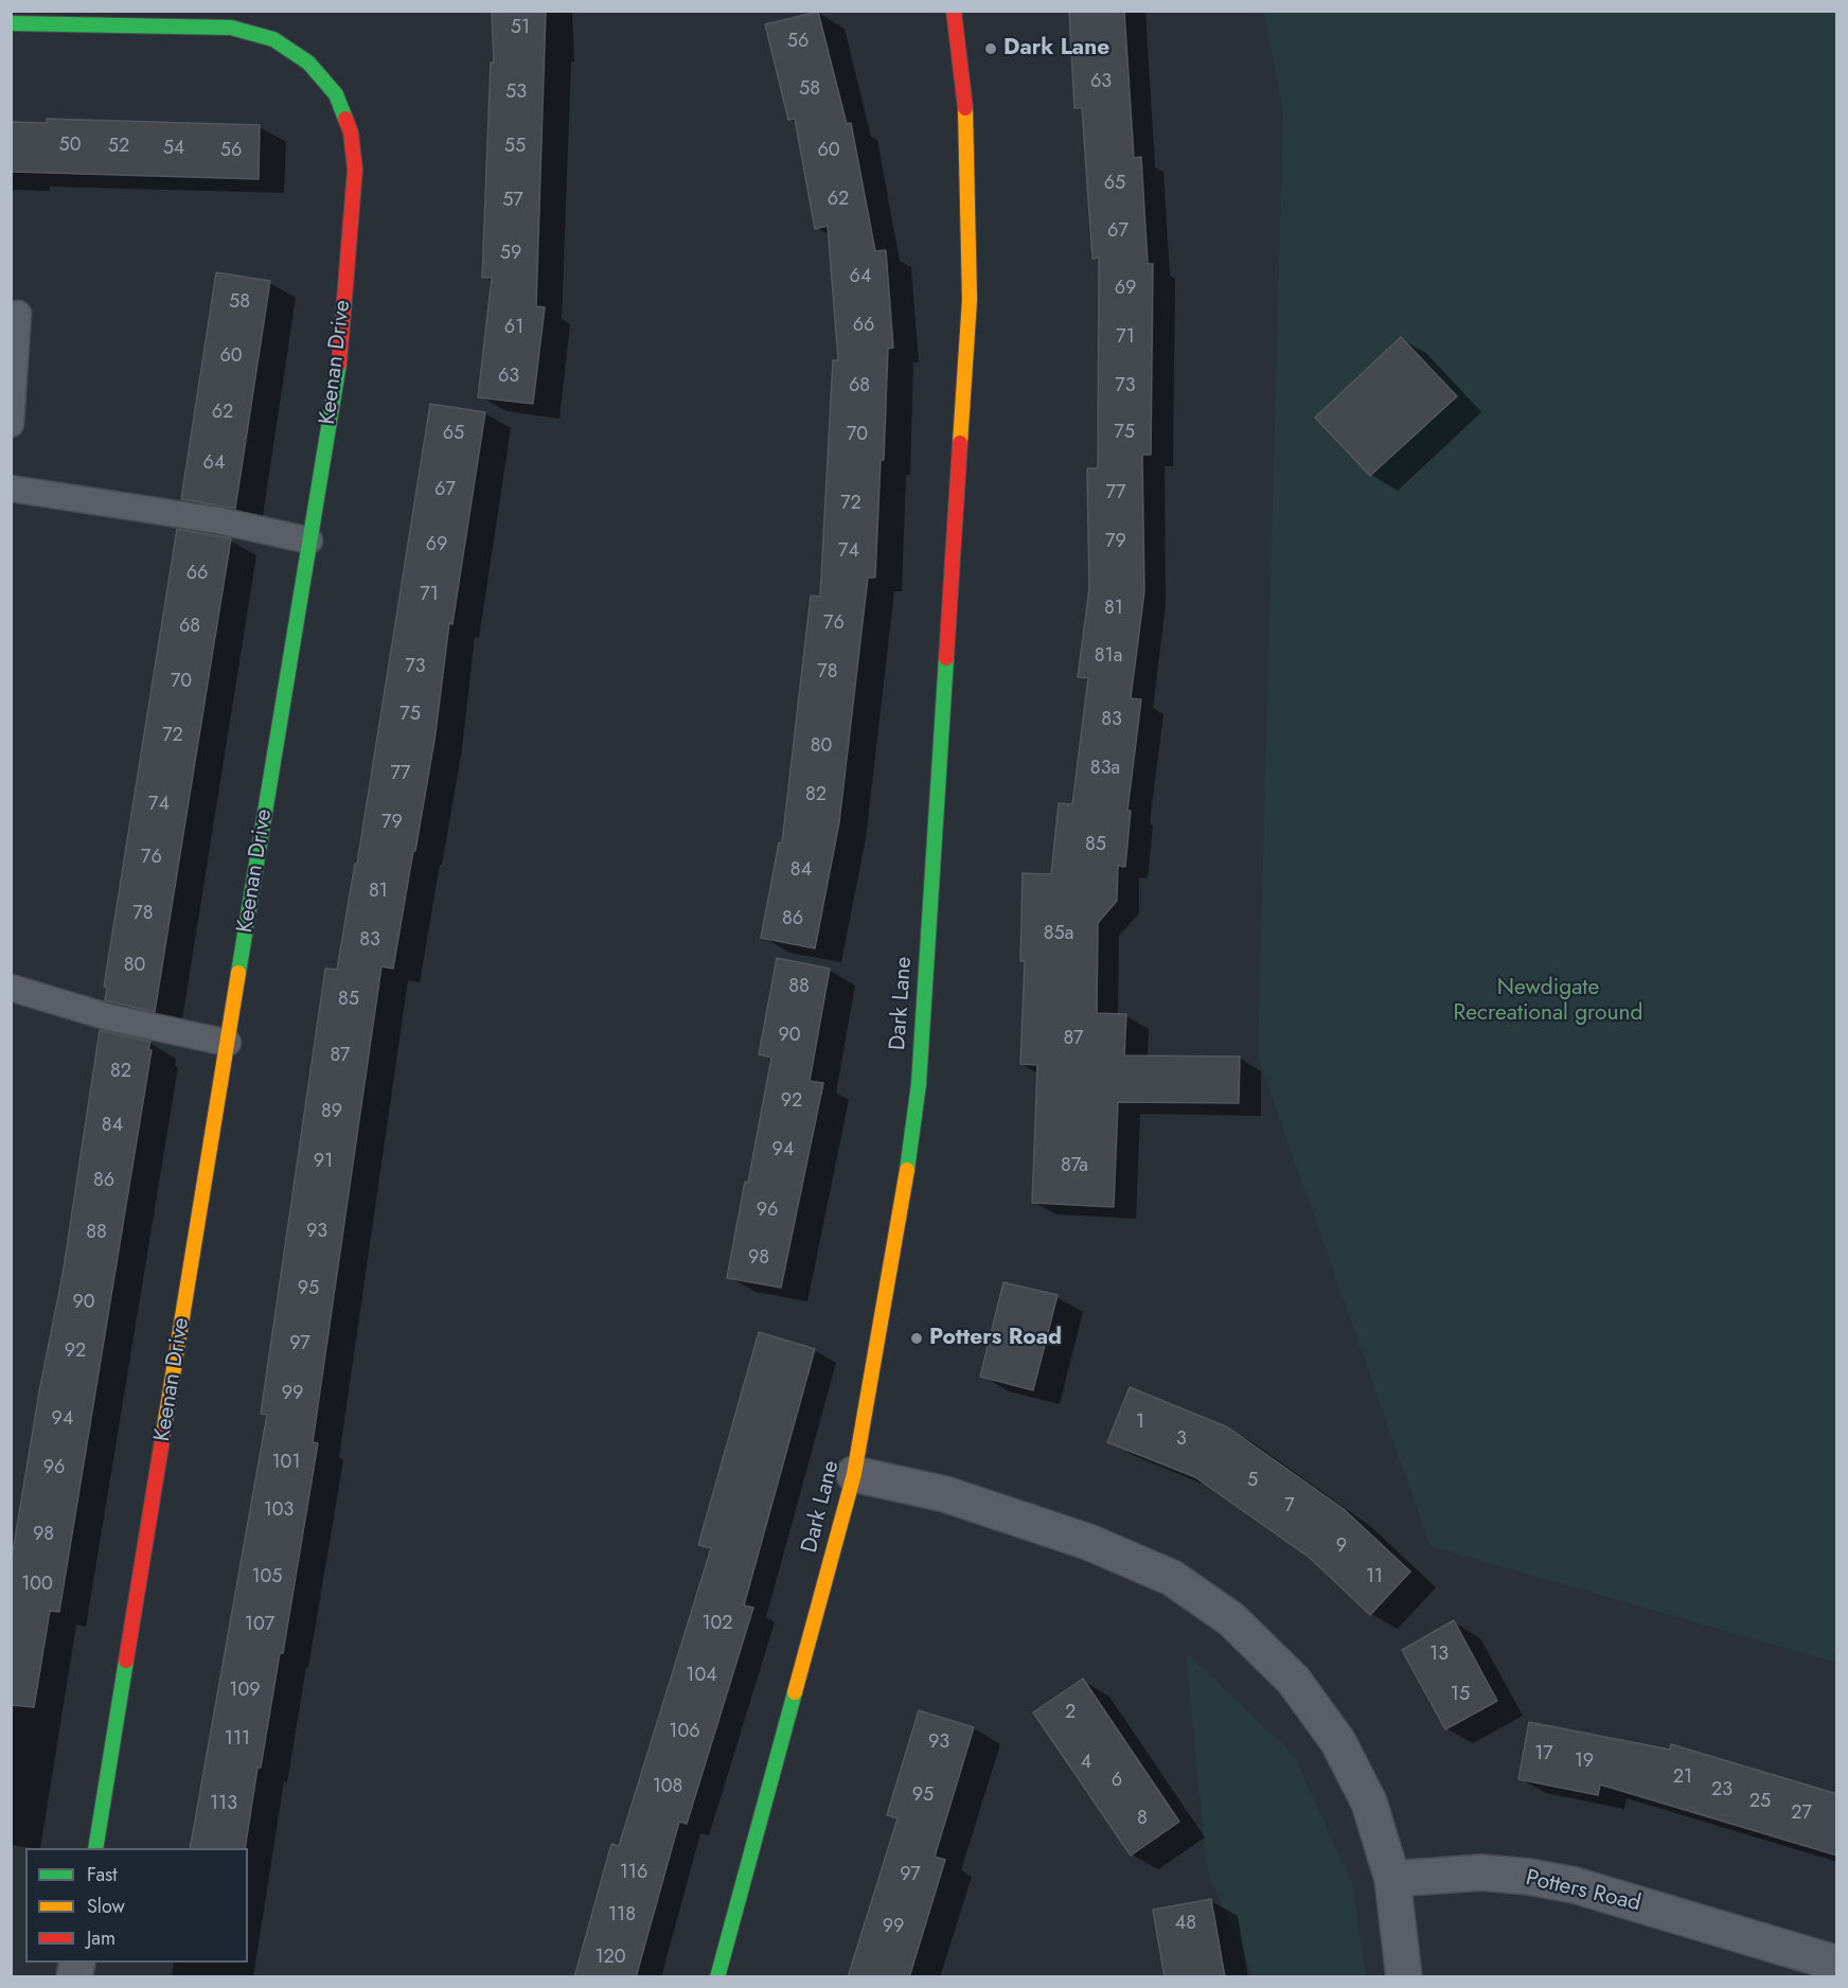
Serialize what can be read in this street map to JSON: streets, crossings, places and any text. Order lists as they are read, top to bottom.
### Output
{
  "streets": {
    "street": ["Keenan Drive", "Dark Lane", "Potters Road"]
  },
  "parks": ["Newdigate Recreational ground"],
  "places": ["Dark Lane", "Potters Road"],
  "house_numbers": [
    "51",
    "56",
    "63",
    "58",
    "53",
    "50",
    "52",
    "55",
    "54",
    "56",
    "60",
    "65",
    "62",
    "57",
    "67",
    "59",
    "64",
    "69",
    "58",
    "66",
    "61",
    "71",
    "60",
    "63",
    "68",
    "73",
    "62",
    "75",
    "65",
    "70",
    "64",
    "67",
    "77",
    "72",
    "79",
    "69",
    "74",
    "66",
    "71",
    "81",
    "76",
    "68",
    "81a",
    "73",
    "78",
    "70",
    "75",
    "83",
    "72",
    "80",
    "83a",
    "77",
    "82",
    "74",
    "79",
    "85",
    "76",
    "84",
    "81",
    "78",
    "86",
    "85a",
    "83",
    "80",
    "88",
    "85",
    "90",
    "87",
    "87",
    "82",
    "92",
    "89",
    "84",
    "94",
    "91",
    "87a",
    "86",
    "96",
    "93",
    "88",
    "98",
    "95",
    "90",
    "97",
    "92",
    "99",
    "94",
    "1",
    "3",
    "101",
    "96",
    "5",
    "7",
    "103",
    "98",
    "9",
    "105",
    "11",
    "100",
    "102",
    "107",
    "13",
    "104",
    "109",
    "15",
    "2",
    "106",
    "111",
    "93",
    "17",
    "19",
    "4",
    "21",
    "6",
    "108",
    "23",
    "95",
    "25",
    "113",
    "27",
    "8",
    "116",
    "97",
    "118",
    "48",
    "99",
    "120"
  ],
  "legend": ["Fast", "Slow", "Jam"]
}
